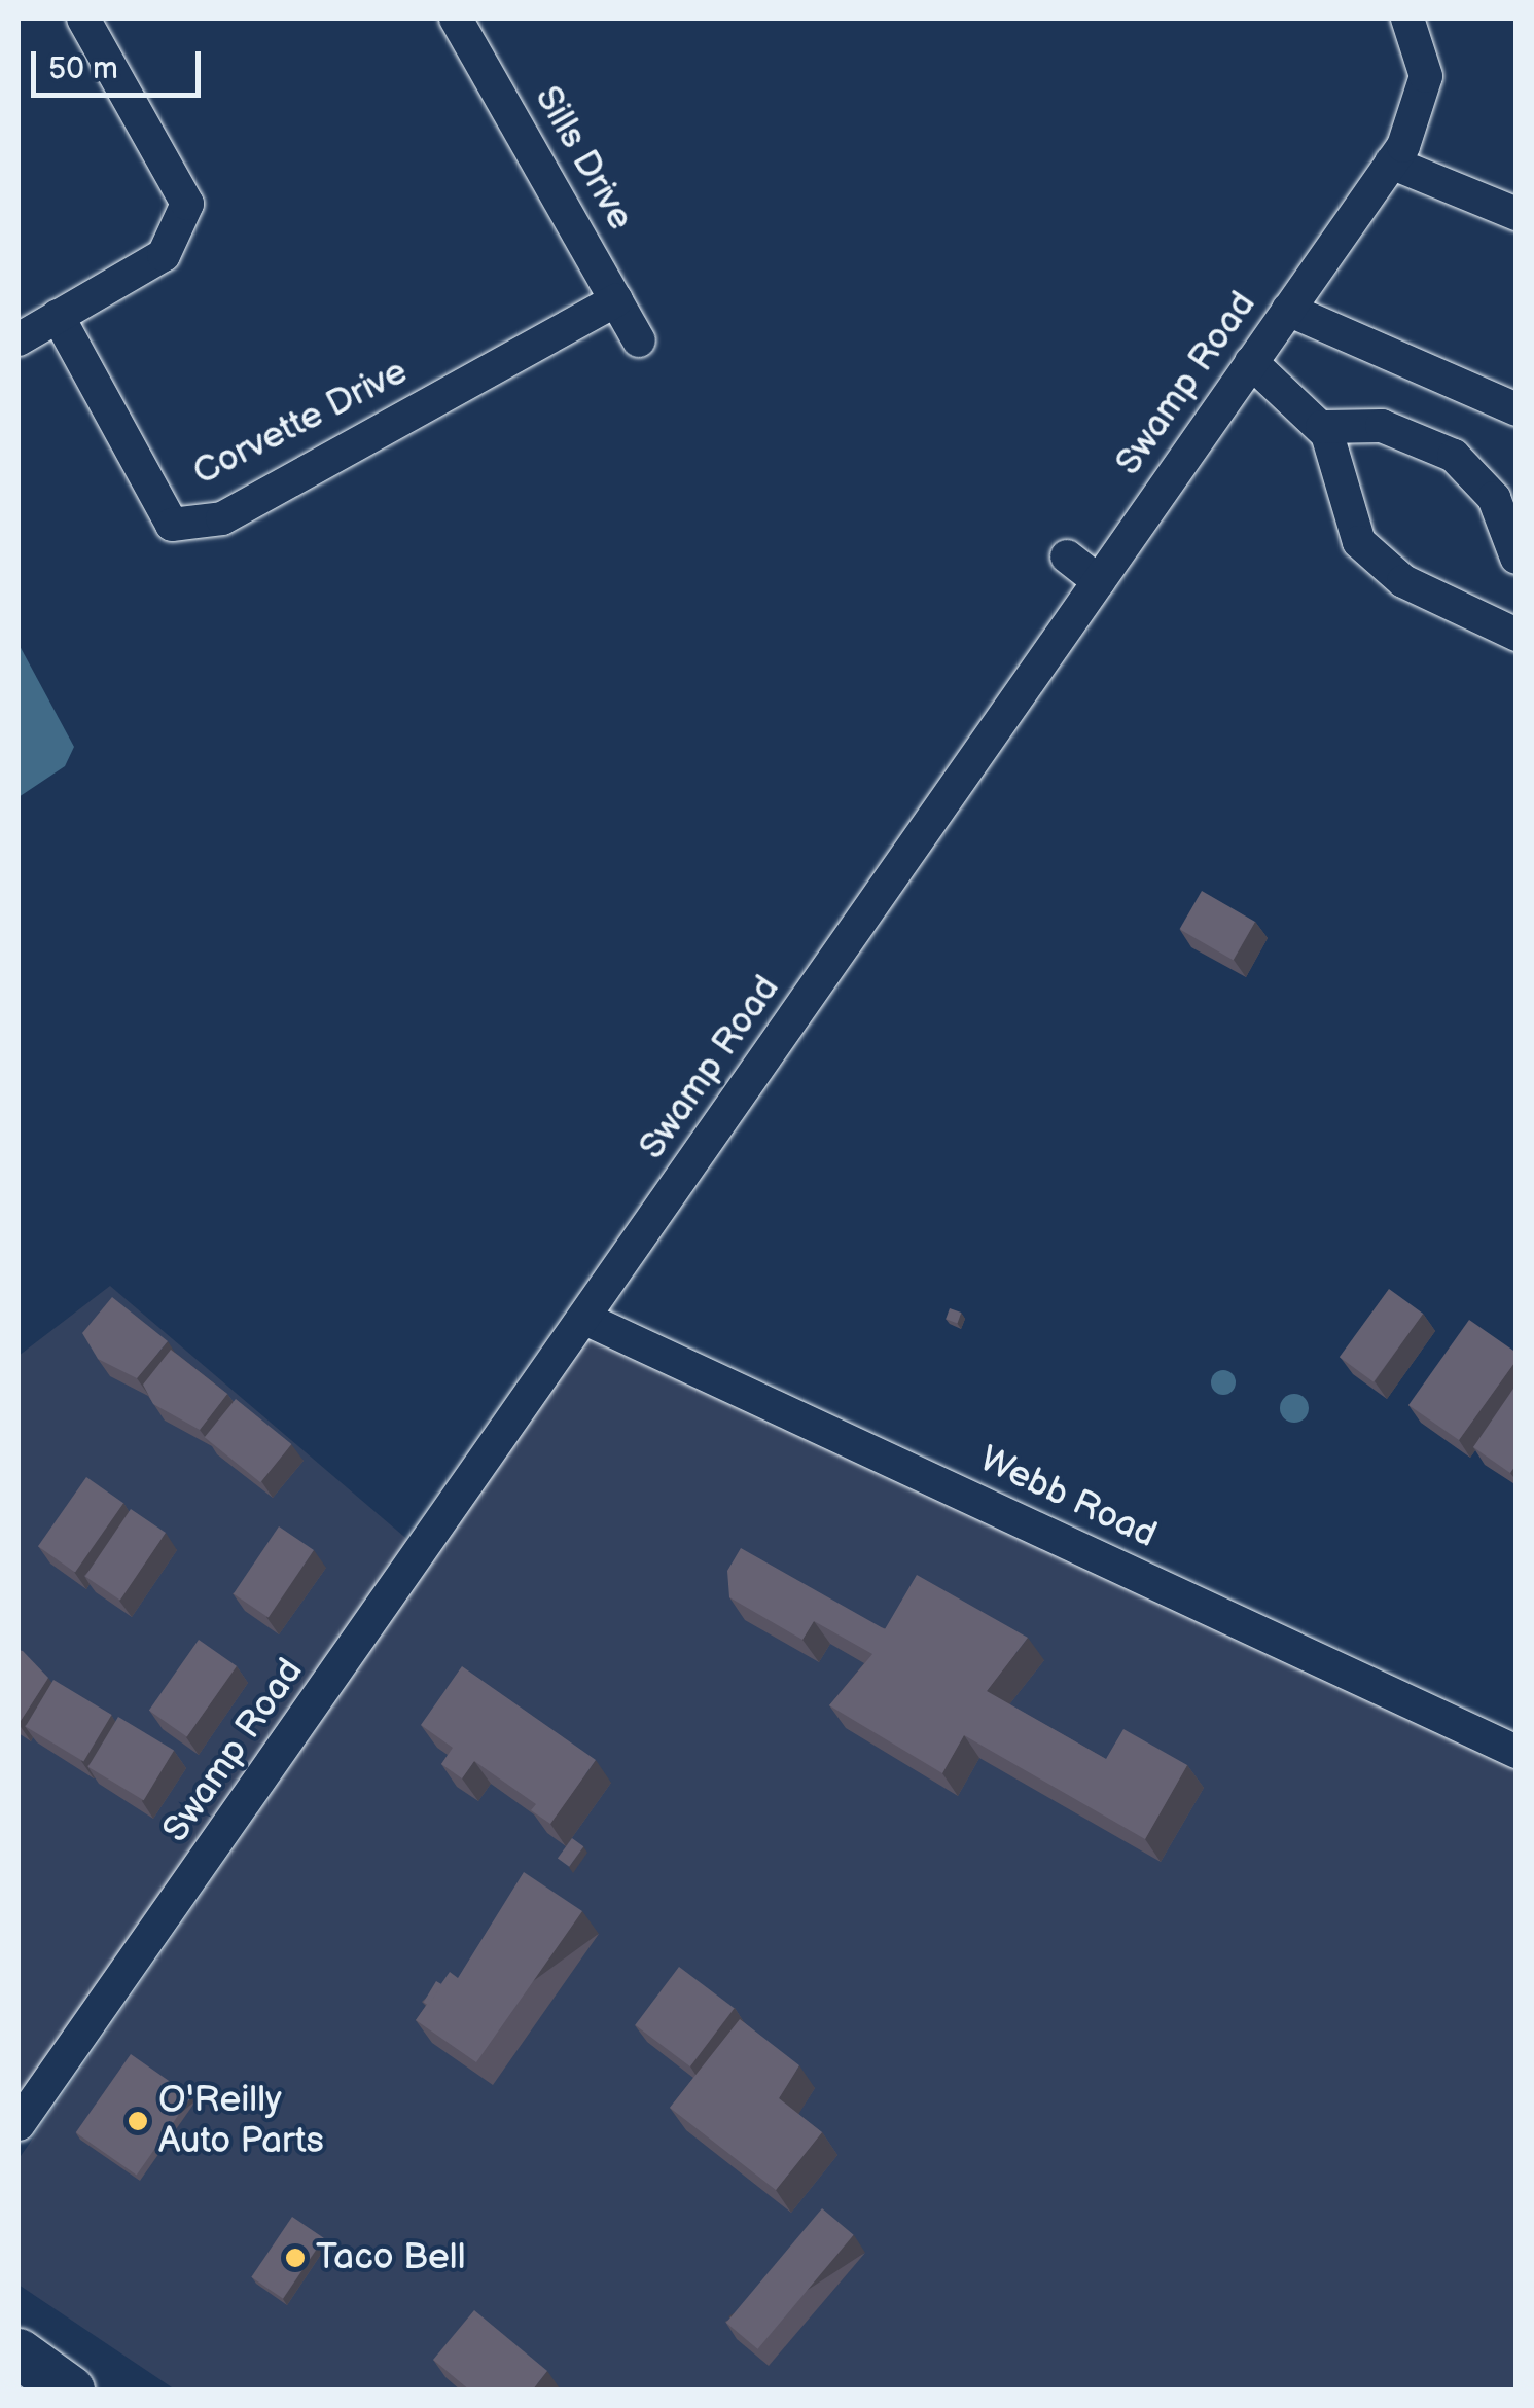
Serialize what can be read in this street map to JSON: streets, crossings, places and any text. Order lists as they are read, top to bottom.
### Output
{
  "streets": {
    "street": [
      "Sills Drive",
      "Swamp Road",
      "Corvette Drive",
      "Webb Road"
    ]
  },
  "crossings": [
    ["Sills Drive", "Corvette Drive"],
    ["Swamp Road", "Webb Road"]
  ],
  "places": ["O'Reilly Auto Parts", "Taco Bell"],
  "scale_bar": "50 m"
}
